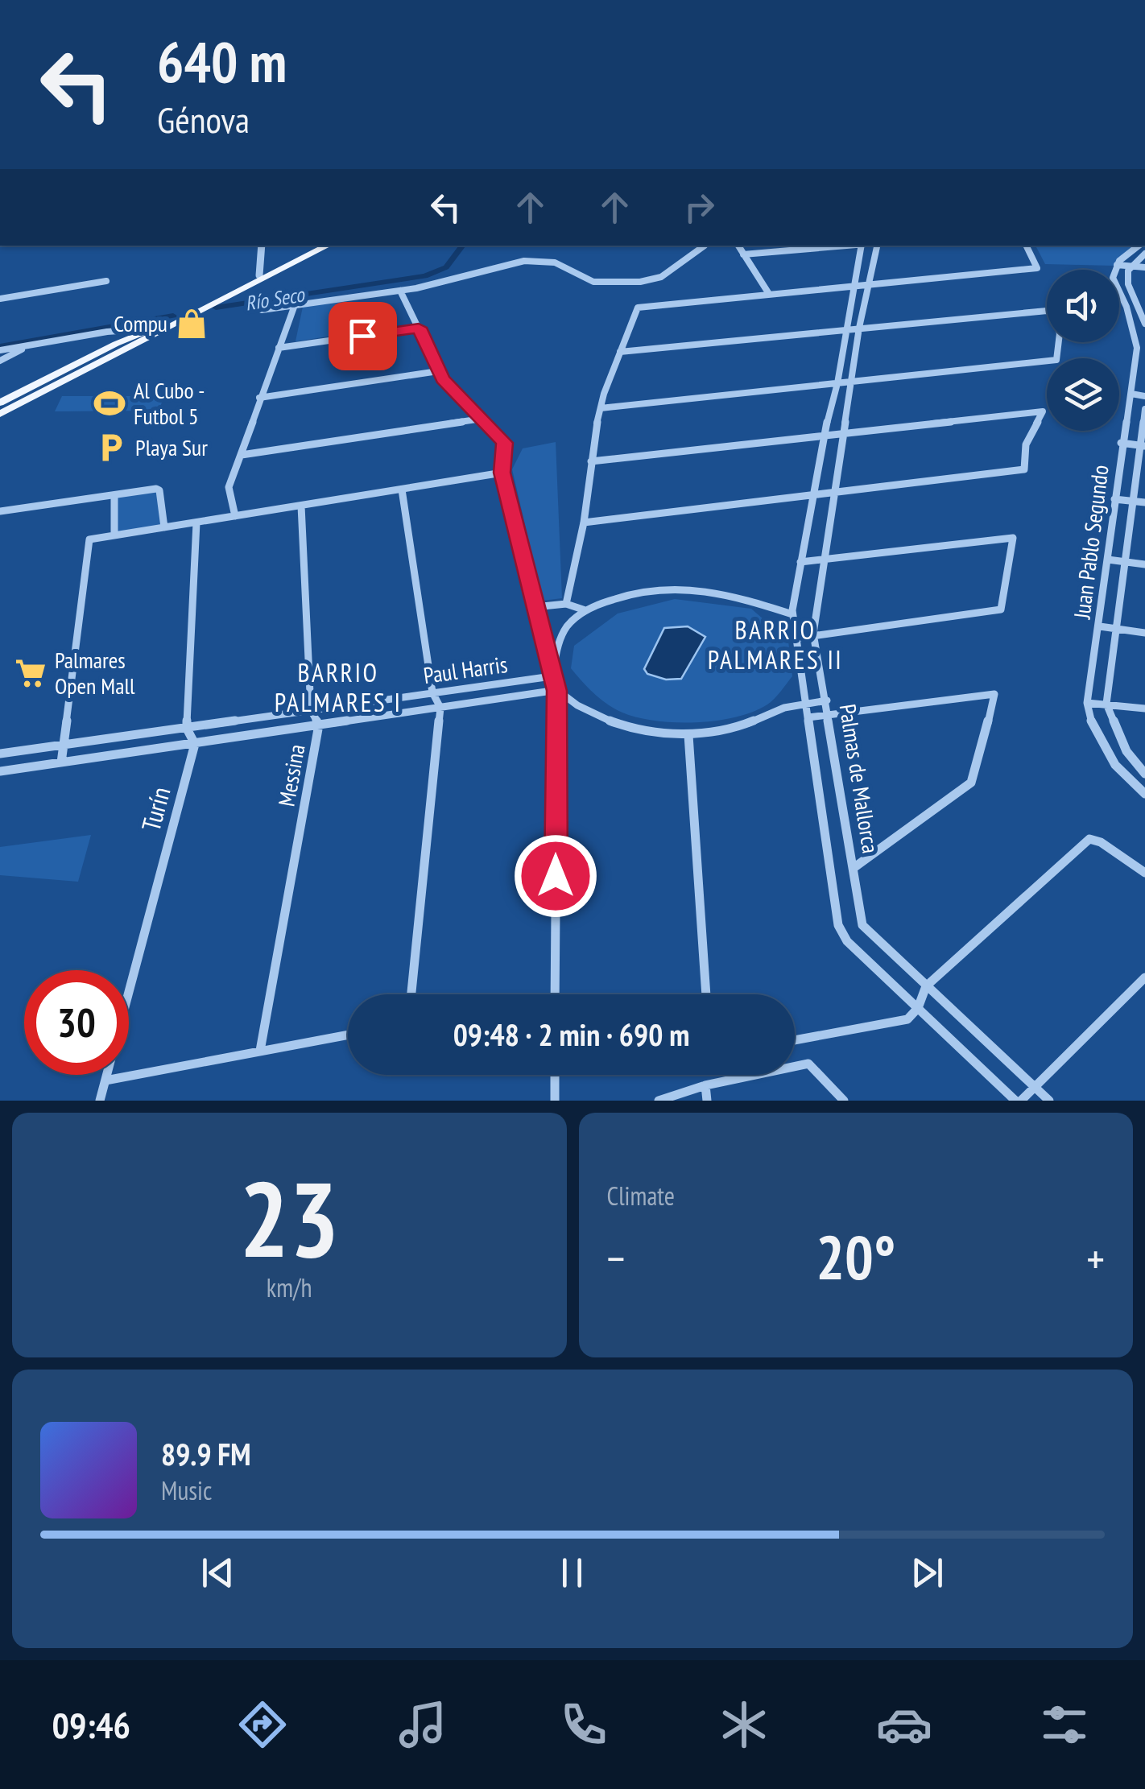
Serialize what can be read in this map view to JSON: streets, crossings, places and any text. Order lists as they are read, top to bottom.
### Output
{
  "streets": {
    "street": [
      "Juan Pablo Segundo",
      "Paul Harris",
      "Messina",
      "Palmas de Mallorca",
      "Turín"
    ]
  },
  "crossings": [
    ["Paul Harris", "Messina"],
    ["Paul Harris", "Turín"]
  ],
  "districts": ["BARRIO PALMARES II", "BARRIO PALMARES I"],
  "water": ["Río Seco"],
  "places": {
    "shop": ["Compu"],
    "sports": ["Al Cubo - Futbol 5"],
    "parking": ["Playa Sur"],
    "supermarket": ["Palmares Open Mall"]
  },
  "page": {
    "turn": ["640 m", "Génova"],
    "limit": "30",
    "trip": "09:48 · 2 min · 690 m",
    "tile": [
      ["23", "km/h"],
      "Climate"
    ],
    "heat": ["−", "20°", "+"],
    "song": ["89.9 FM", "Music"],
    "tabs": "09:46"
  }
}
